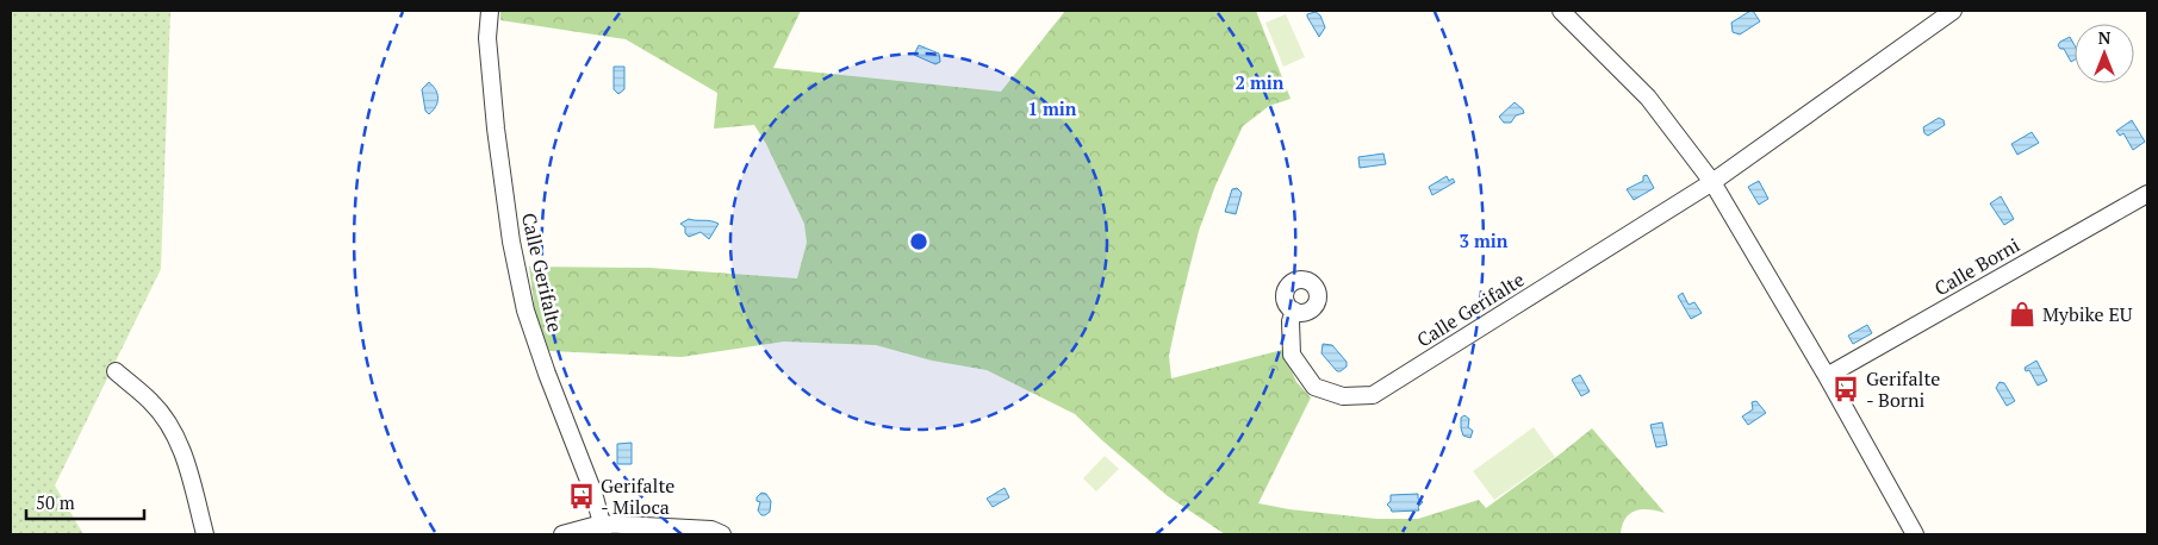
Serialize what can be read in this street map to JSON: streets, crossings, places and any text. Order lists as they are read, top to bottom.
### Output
{
  "streets": {
    "street": ["Calle Borni", "Calle Gerifalte"]
  },
  "places": {
    "shop": ["Mybike EU"],
    "bus stop": ["Gerifalte - Borni", "Gerifalte - Miloca"]
  },
  "scale_bar": "50 m",
  "north": "top",
  "rings": ["2 min", "1 min", "3 min"]
}
